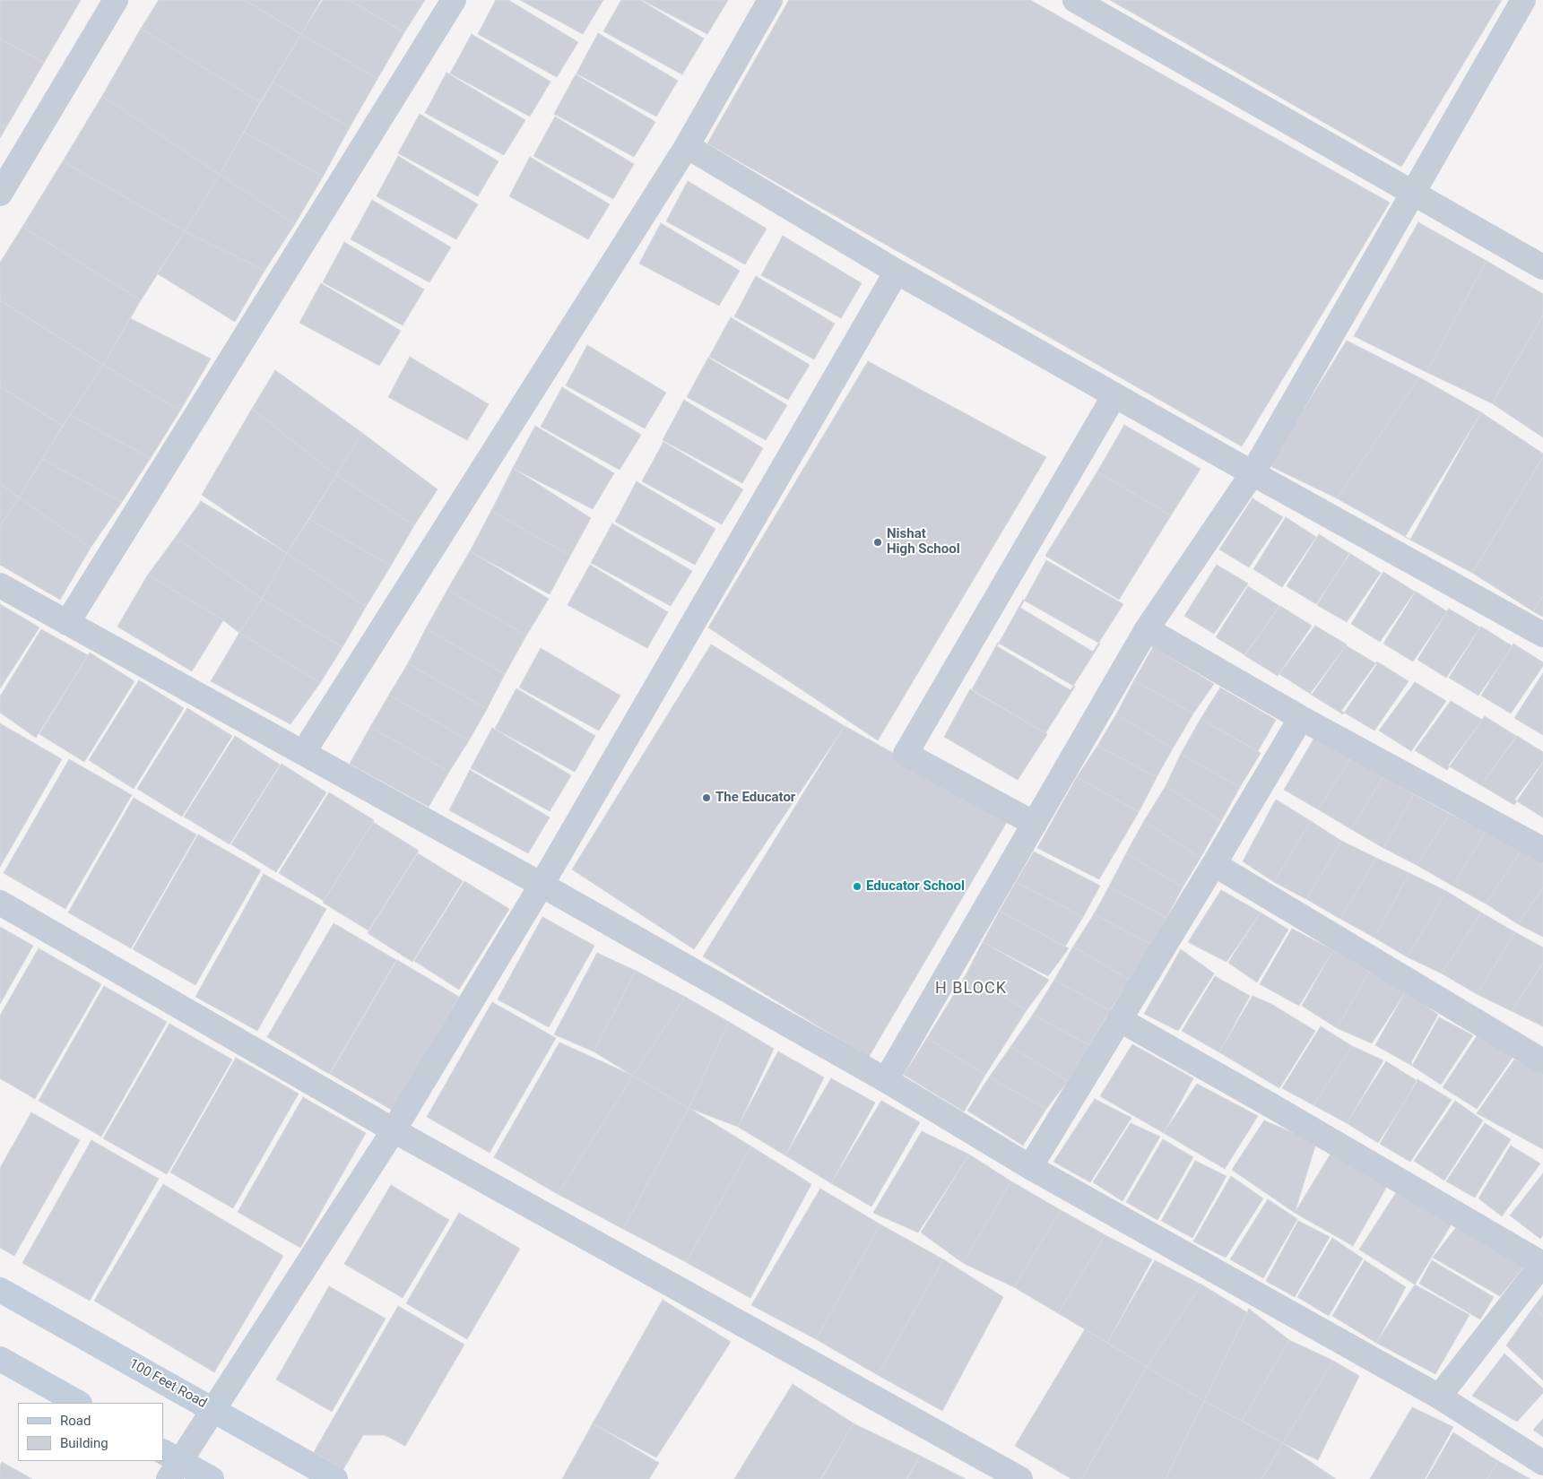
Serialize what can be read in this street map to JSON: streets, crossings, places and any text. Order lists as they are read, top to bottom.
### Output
{
  "streets": {
    "main road": ["100 Feet Road"]
  },
  "districts": ["H BLOCK"],
  "places": ["Nishat High School", "The Educator", "Educator School"],
  "legend": ["Road", "Building"]
}
